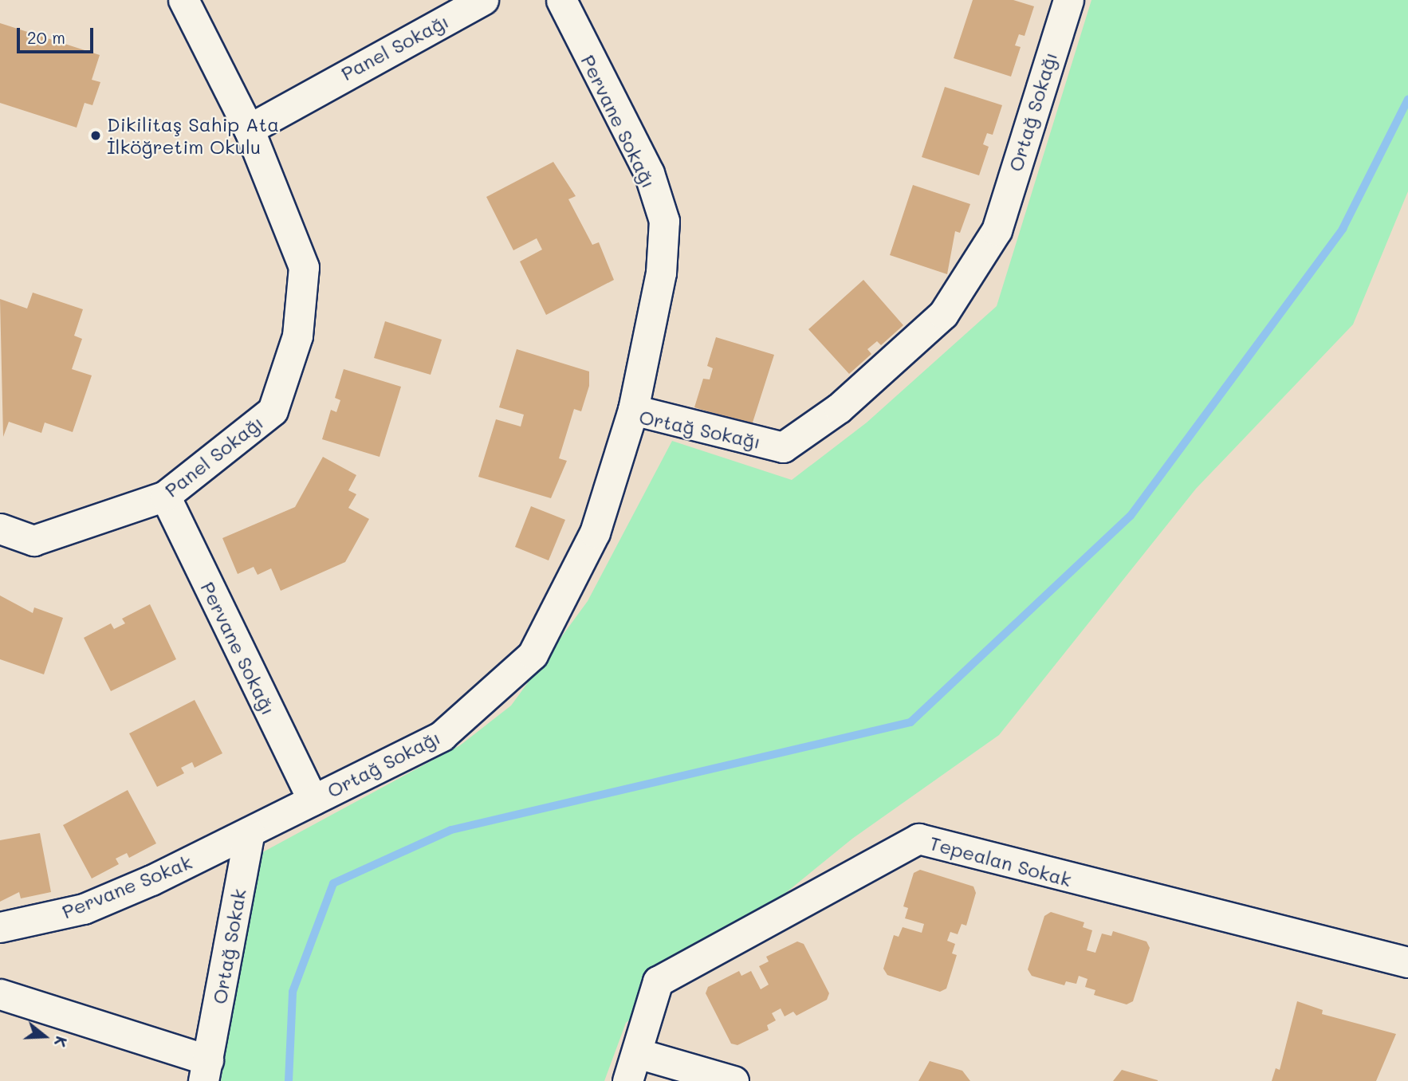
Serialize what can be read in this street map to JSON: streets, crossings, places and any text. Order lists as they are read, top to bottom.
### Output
{
  "streets": {
    "street": [
      "Panel Sokağı",
      "Ortağ Sokağı",
      "Pervane Sokağı",
      "Tepealan Sokak",
      "Pervane Sokak",
      "Ortağ Sokak"
    ]
  },
  "crossings": [
    ["Panel Sokağı", "Pervane Sokağı"],
    ["Ortağ Sokağı", "Pervane Sokağı"],
    ["Ortağ Sokağı", "Pervane Sokak"],
    ["Ortağ Sokağı", "Ortağ Sokak"],
    ["Pervane Sokak", "Ortağ Sokak"]
  ],
  "places": ["Dikilitaş Sahip Ata İlköğretim Okulu"],
  "scale_bar": "20 m",
  "north": "right"
}
